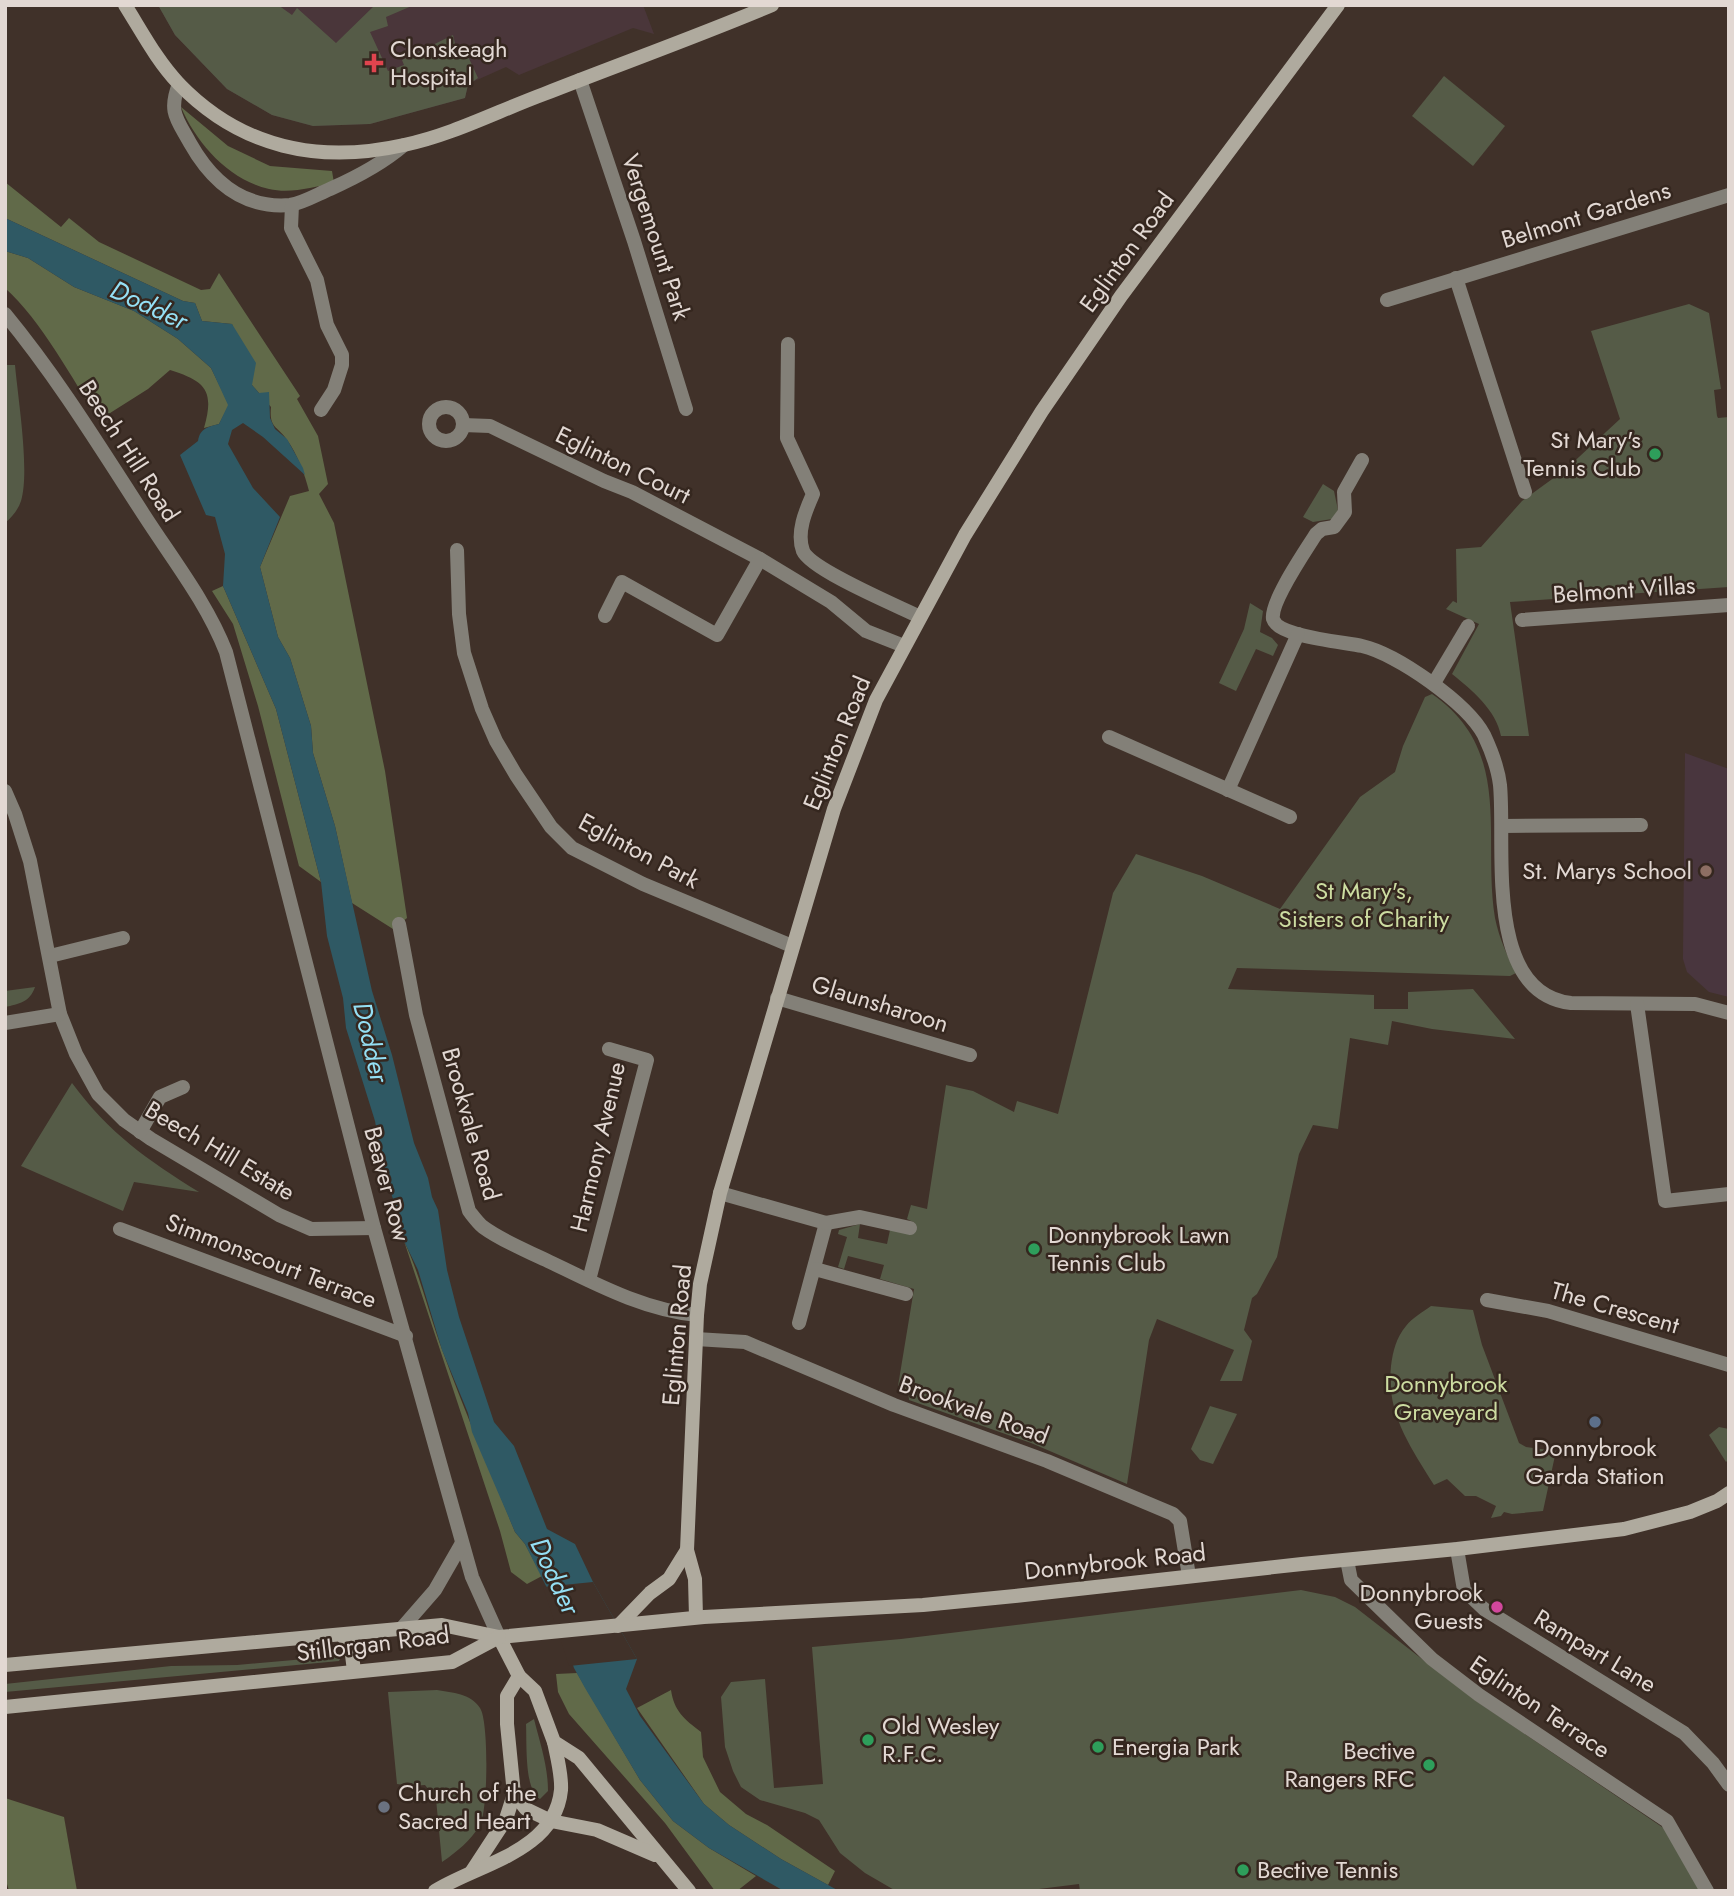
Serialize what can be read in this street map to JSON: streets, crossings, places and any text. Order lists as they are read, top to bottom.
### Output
{
  "streets": {
    "main road": ["Eglinton Road", "Donnybrook Road", "Stillorgan Road"],
    "street": [
      "Belmont Gardens",
      "Vergemount Park",
      "Beech Hill Road",
      "Eglinton Court",
      "Belmont Villas",
      "Eglinton Park",
      "Glaunsharoon",
      "Brookvale Road",
      "Harmony Avenue",
      "Beech Hill Estate",
      "Beaver Row",
      "Simmonscourt Terrace",
      "The Crescent",
      "Rampart Lane",
      "Eglinton Terrace"
    ]
  },
  "crossings": [
    ["Eglinton Road", "Eglinton Court"],
    ["Eglinton Road", "Eglinton Park"],
    ["Eglinton Road", "Glaunsharoon"],
    ["Eglinton Road", "Brookvale Road"],
    ["Eglinton Road", "Donnybrook Road"],
    ["Beech Hill Road", "Beaver Row"],
    ["Brookvale Road", "Harmony Avenue"],
    ["Brookvale Road", "Donnybrook Road"],
    ["Beech Hill Estate", "Beaver Row"],
    ["Beaver Row", "Simmonscourt Terrace"],
    ["Beaver Row", "Donnybrook Road"],
    ["Beaver Row", "Stillorgan Road"],
    ["Donnybrook Road", "Stillorgan Road"],
    ["Donnybrook Road", "Rampart Lane"],
    ["Donnybrook Road", "Eglinton Terrace"]
  ],
  "water": ["Dodder"],
  "parks": ["St Mary's, Sisters of Charity", "Donnybrook Graveyard"],
  "places": {
    "health": ["Clonskeagh Hospital"],
    "other": [
      "St Mary's Tennis Club",
      "St. Marys School",
      "Donnybrook Lawn Tennis Club",
      "Donnybrook Garda Station",
      "Donnybrook Guests",
      "Old Wesley R.F.C.",
      "Energia Park",
      "Bective Rangers RFC",
      "Church of the Sacred Heart",
      "Bective Tennis"
    ]
  }
}
